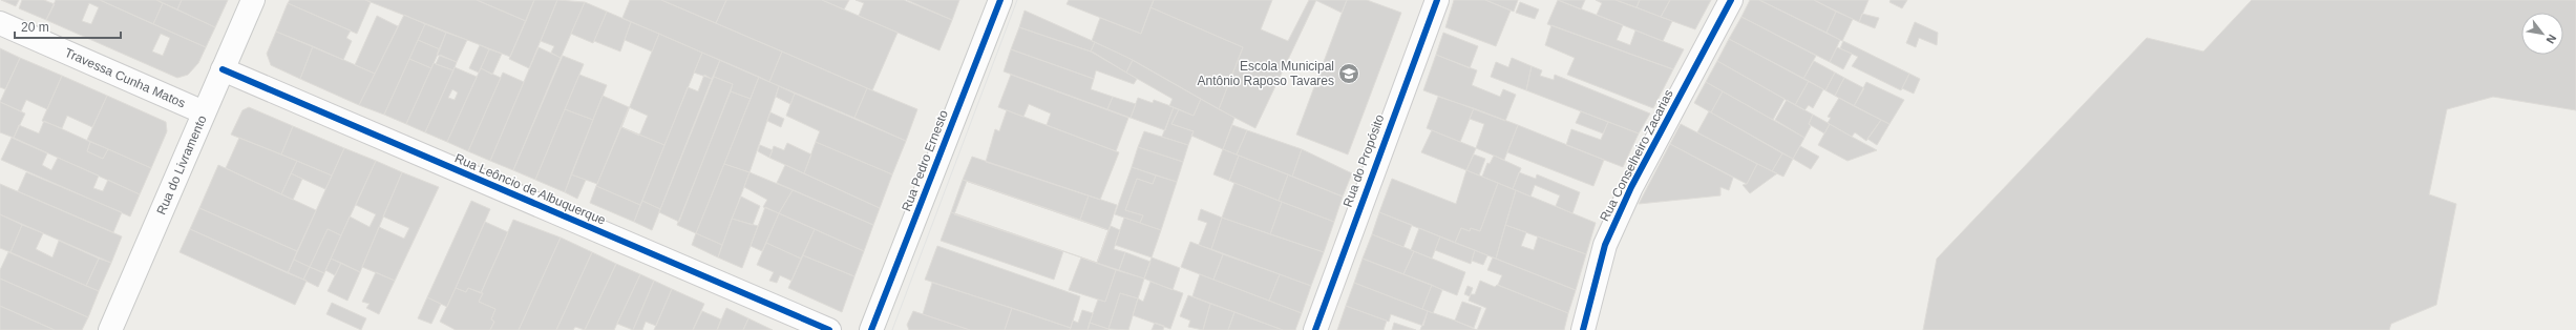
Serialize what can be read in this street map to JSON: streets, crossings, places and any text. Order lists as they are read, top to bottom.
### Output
{
  "streets": {
    "street": [
      "Travessa Cunha Matos",
      "Rua Conselheiro Zacarias",
      "Rua Pedro Ernesto",
      "Rua do Propósito",
      "Rua do Livramento",
      "Rua Leôncio de Albuquerque"
    ]
  },
  "crossings": [
    ["Travessa Cunha Matos", "Rua do Livramento"],
    ["Rua do Livramento", "Rua Leôncio de Albuquerque"]
  ],
  "places": {
    "school or university": ["Escola Municipal Antônio Raposo Tavares"]
  },
  "scale_bar": "20 m",
  "north": "bottom right"
}
